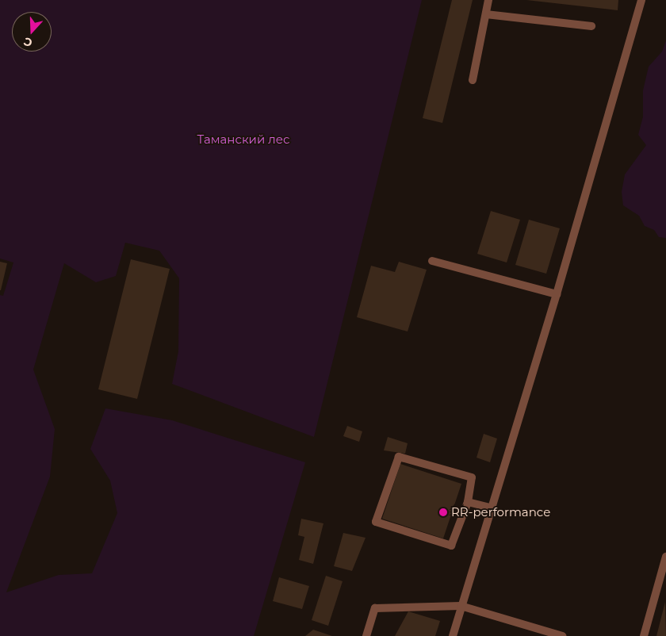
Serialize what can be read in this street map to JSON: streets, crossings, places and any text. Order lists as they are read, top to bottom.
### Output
{
  "parks": ["Таманский лес"],
  "places": ["RR-performance"],
  "north": "bottom"
}
